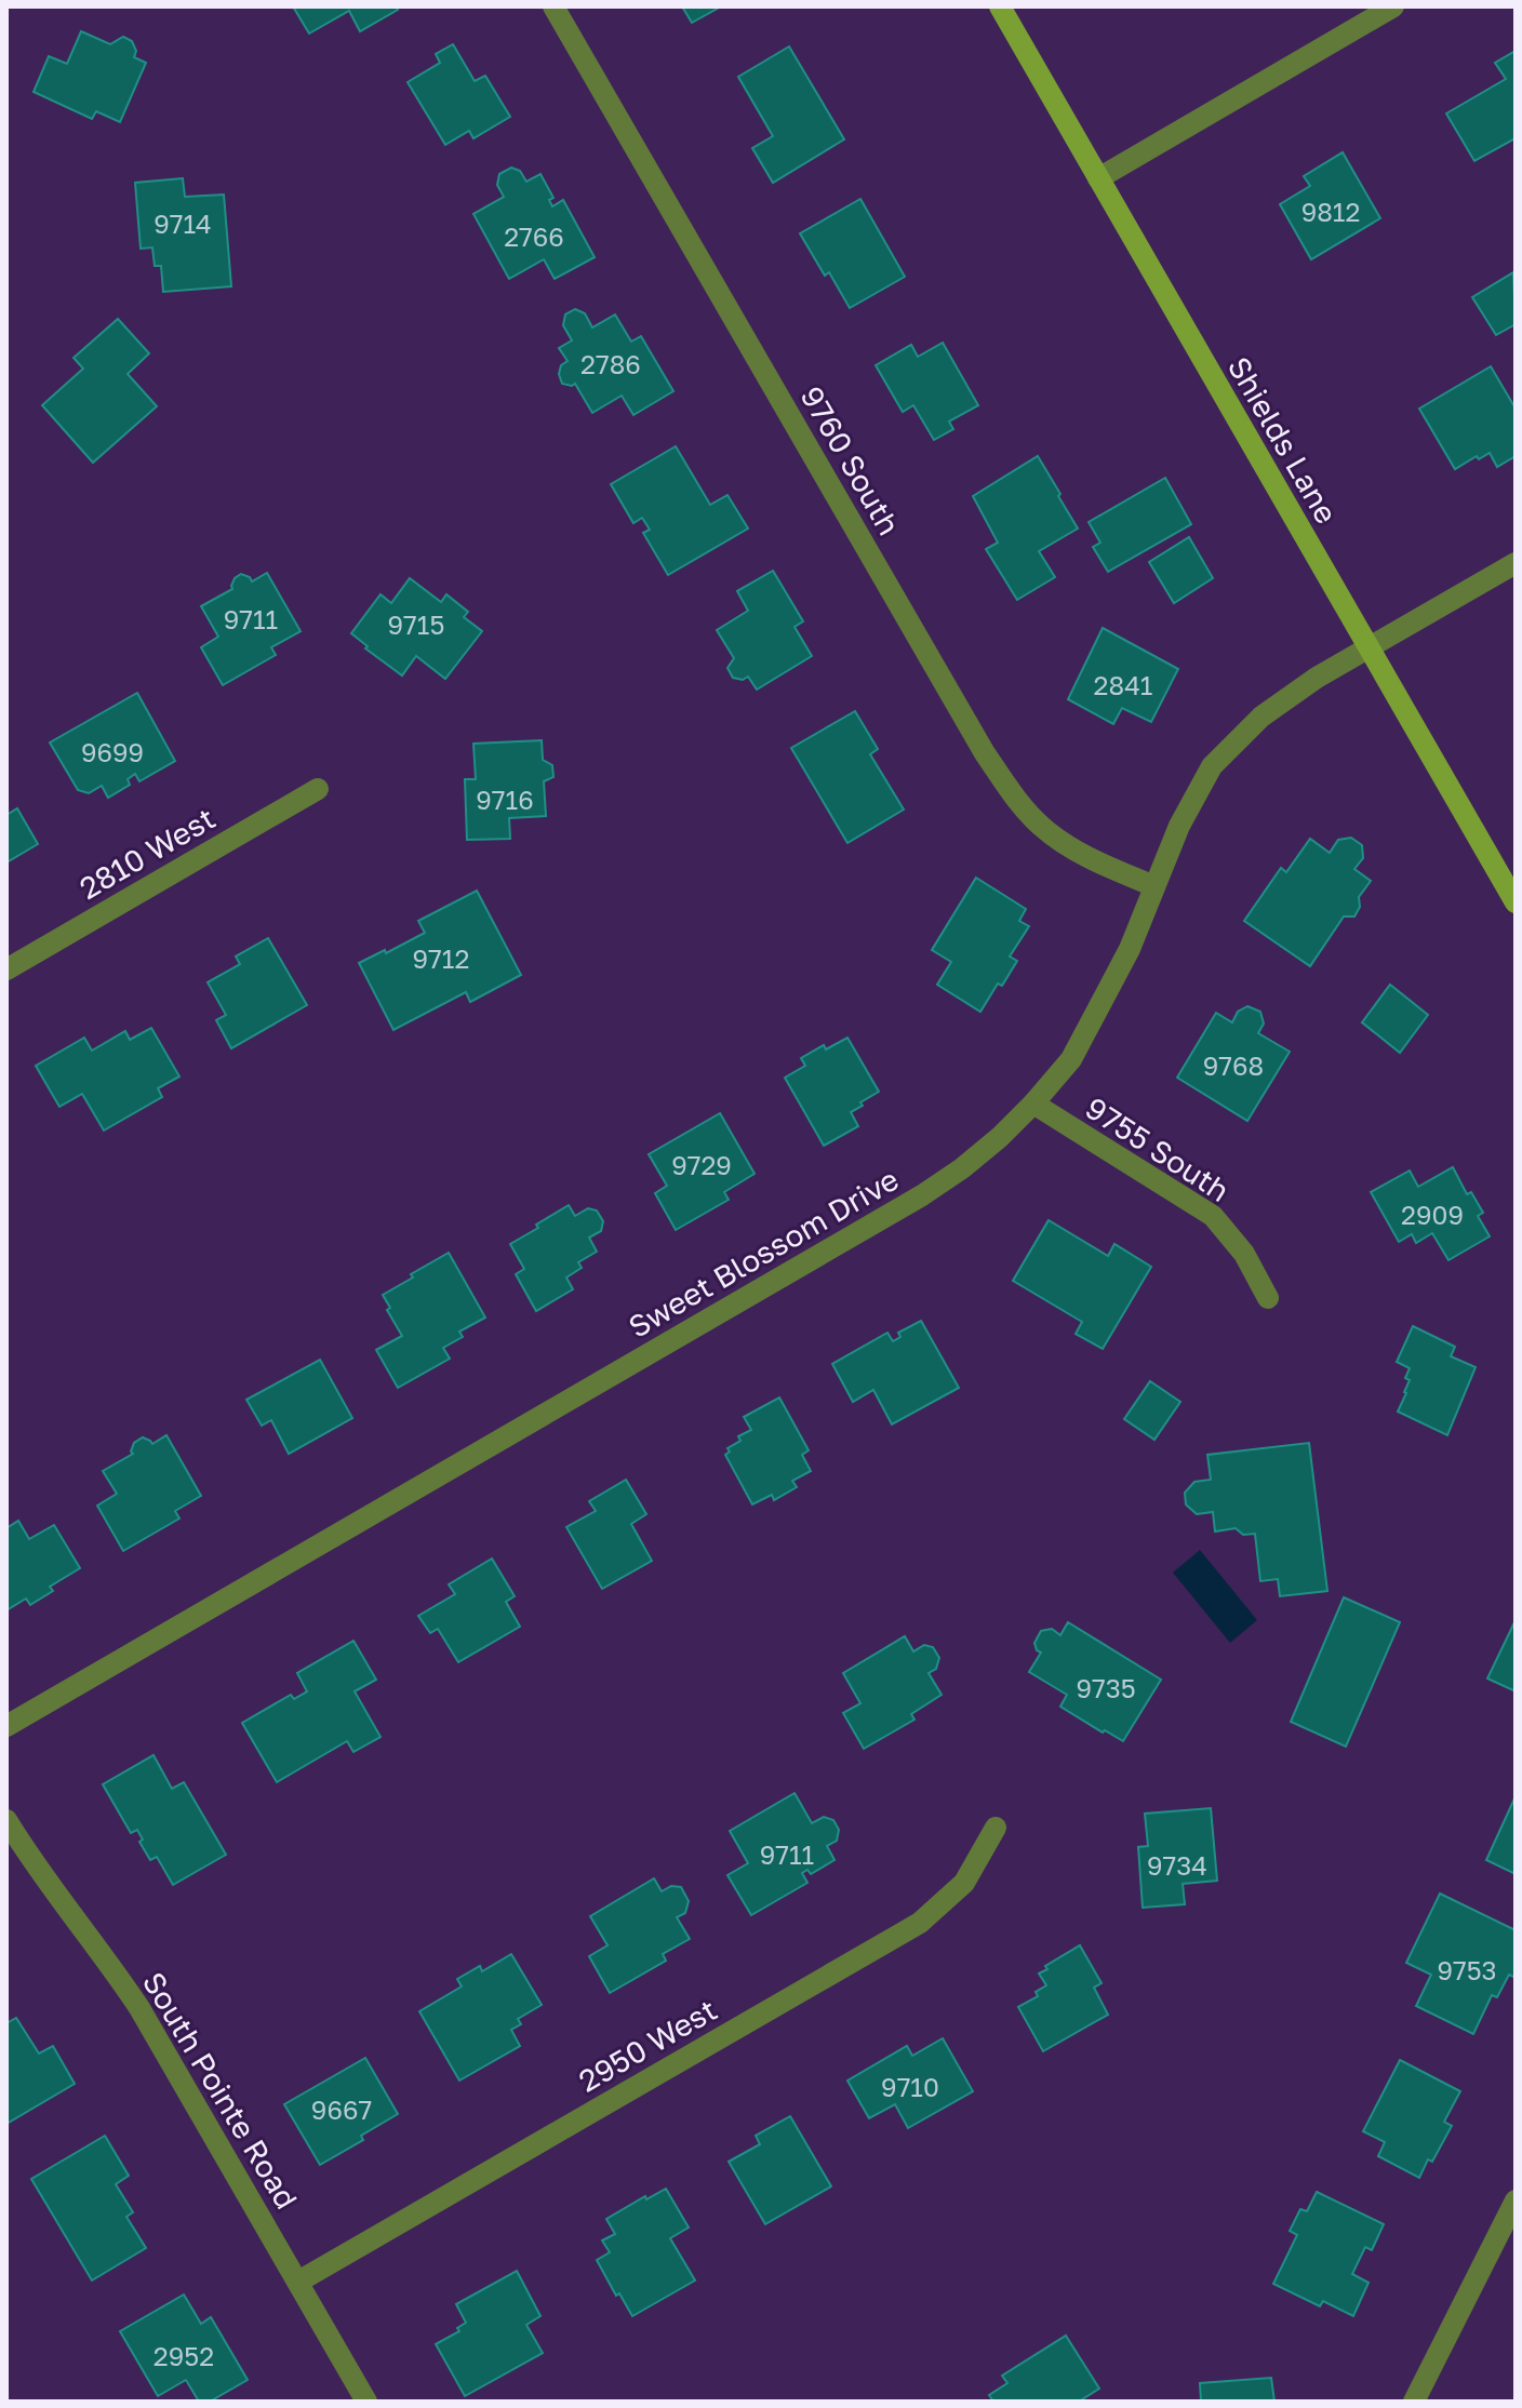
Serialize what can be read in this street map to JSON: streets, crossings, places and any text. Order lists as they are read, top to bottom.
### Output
{
  "streets": {
    "main road": ["Shields Lane"],
    "street": [
      "9760 South",
      "2810 West",
      "9755 South",
      "Sweet Blossom Drive",
      "2950 West",
      "South Pointe Road"
    ]
  },
  "crossings": [
    ["Shields Lane", "Sweet Blossom Drive"],
    ["9760 South", "Sweet Blossom Drive"],
    ["9755 South", "Sweet Blossom Drive"],
    ["2950 West", "South Pointe Road"]
  ],
  "house_numbers": [
    "9812",
    "9714",
    "2766",
    "2786",
    "9711",
    "9715",
    "2841",
    "9699",
    "9716",
    "9712",
    "9768",
    "9729",
    "2909",
    "9735",
    "9711",
    "9734",
    "9753",
    "9710",
    "9667",
    "2952"
  ]
}
